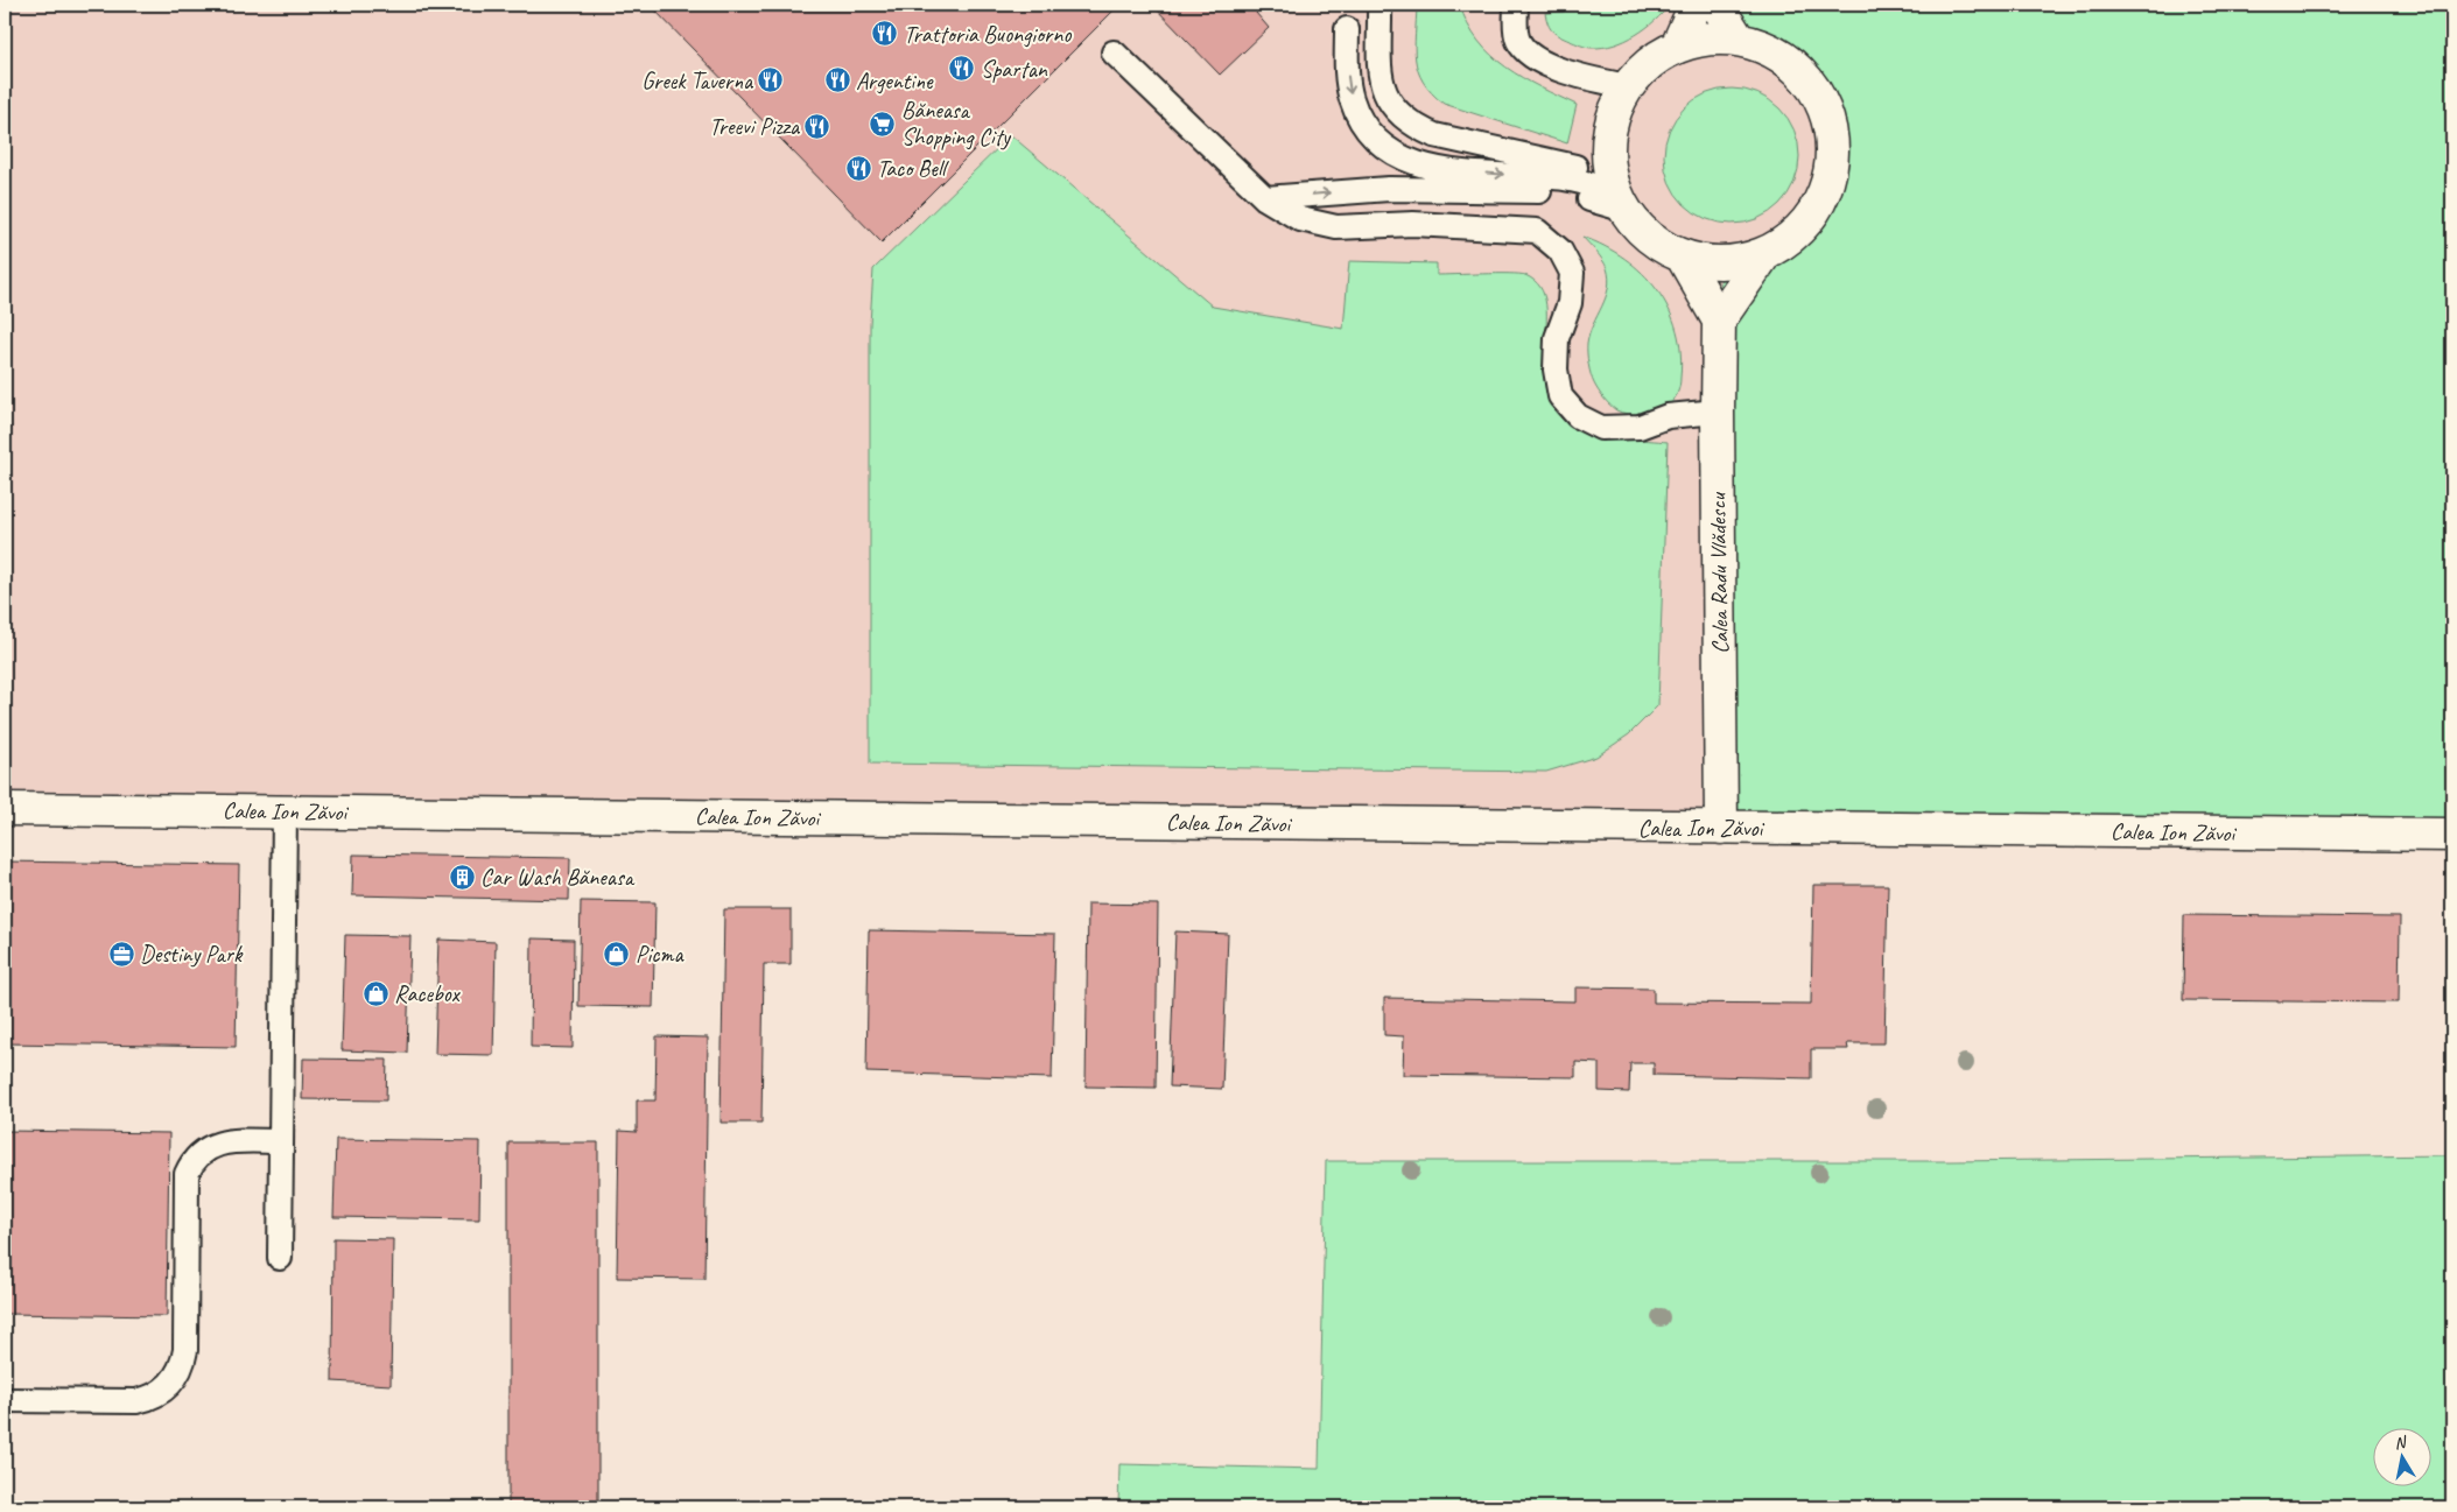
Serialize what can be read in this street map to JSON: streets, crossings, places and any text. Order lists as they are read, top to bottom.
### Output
{
  "streets": {
    "street": ["Calea Radu Vlădescu", "Calea Ion Zăvoi"]
  },
  "crossings": [
    ["Calea Radu Vlădescu", "Calea Ion Zăvoi"]
  ],
  "places": {
    "restaurant": [
      "Trattoria Buongiorno",
      "Spartan",
      "Greek Taverna",
      "Argentine",
      "Treevi Pizza",
      "Taco Bell"
    ],
    "supermarket": ["Băneasa Shopping City"],
    "building": ["Car Wash Băneasa"],
    "office": ["Destiny Park"],
    "shop": ["Picma", "Racebox"]
  },
  "north": "top"
}
